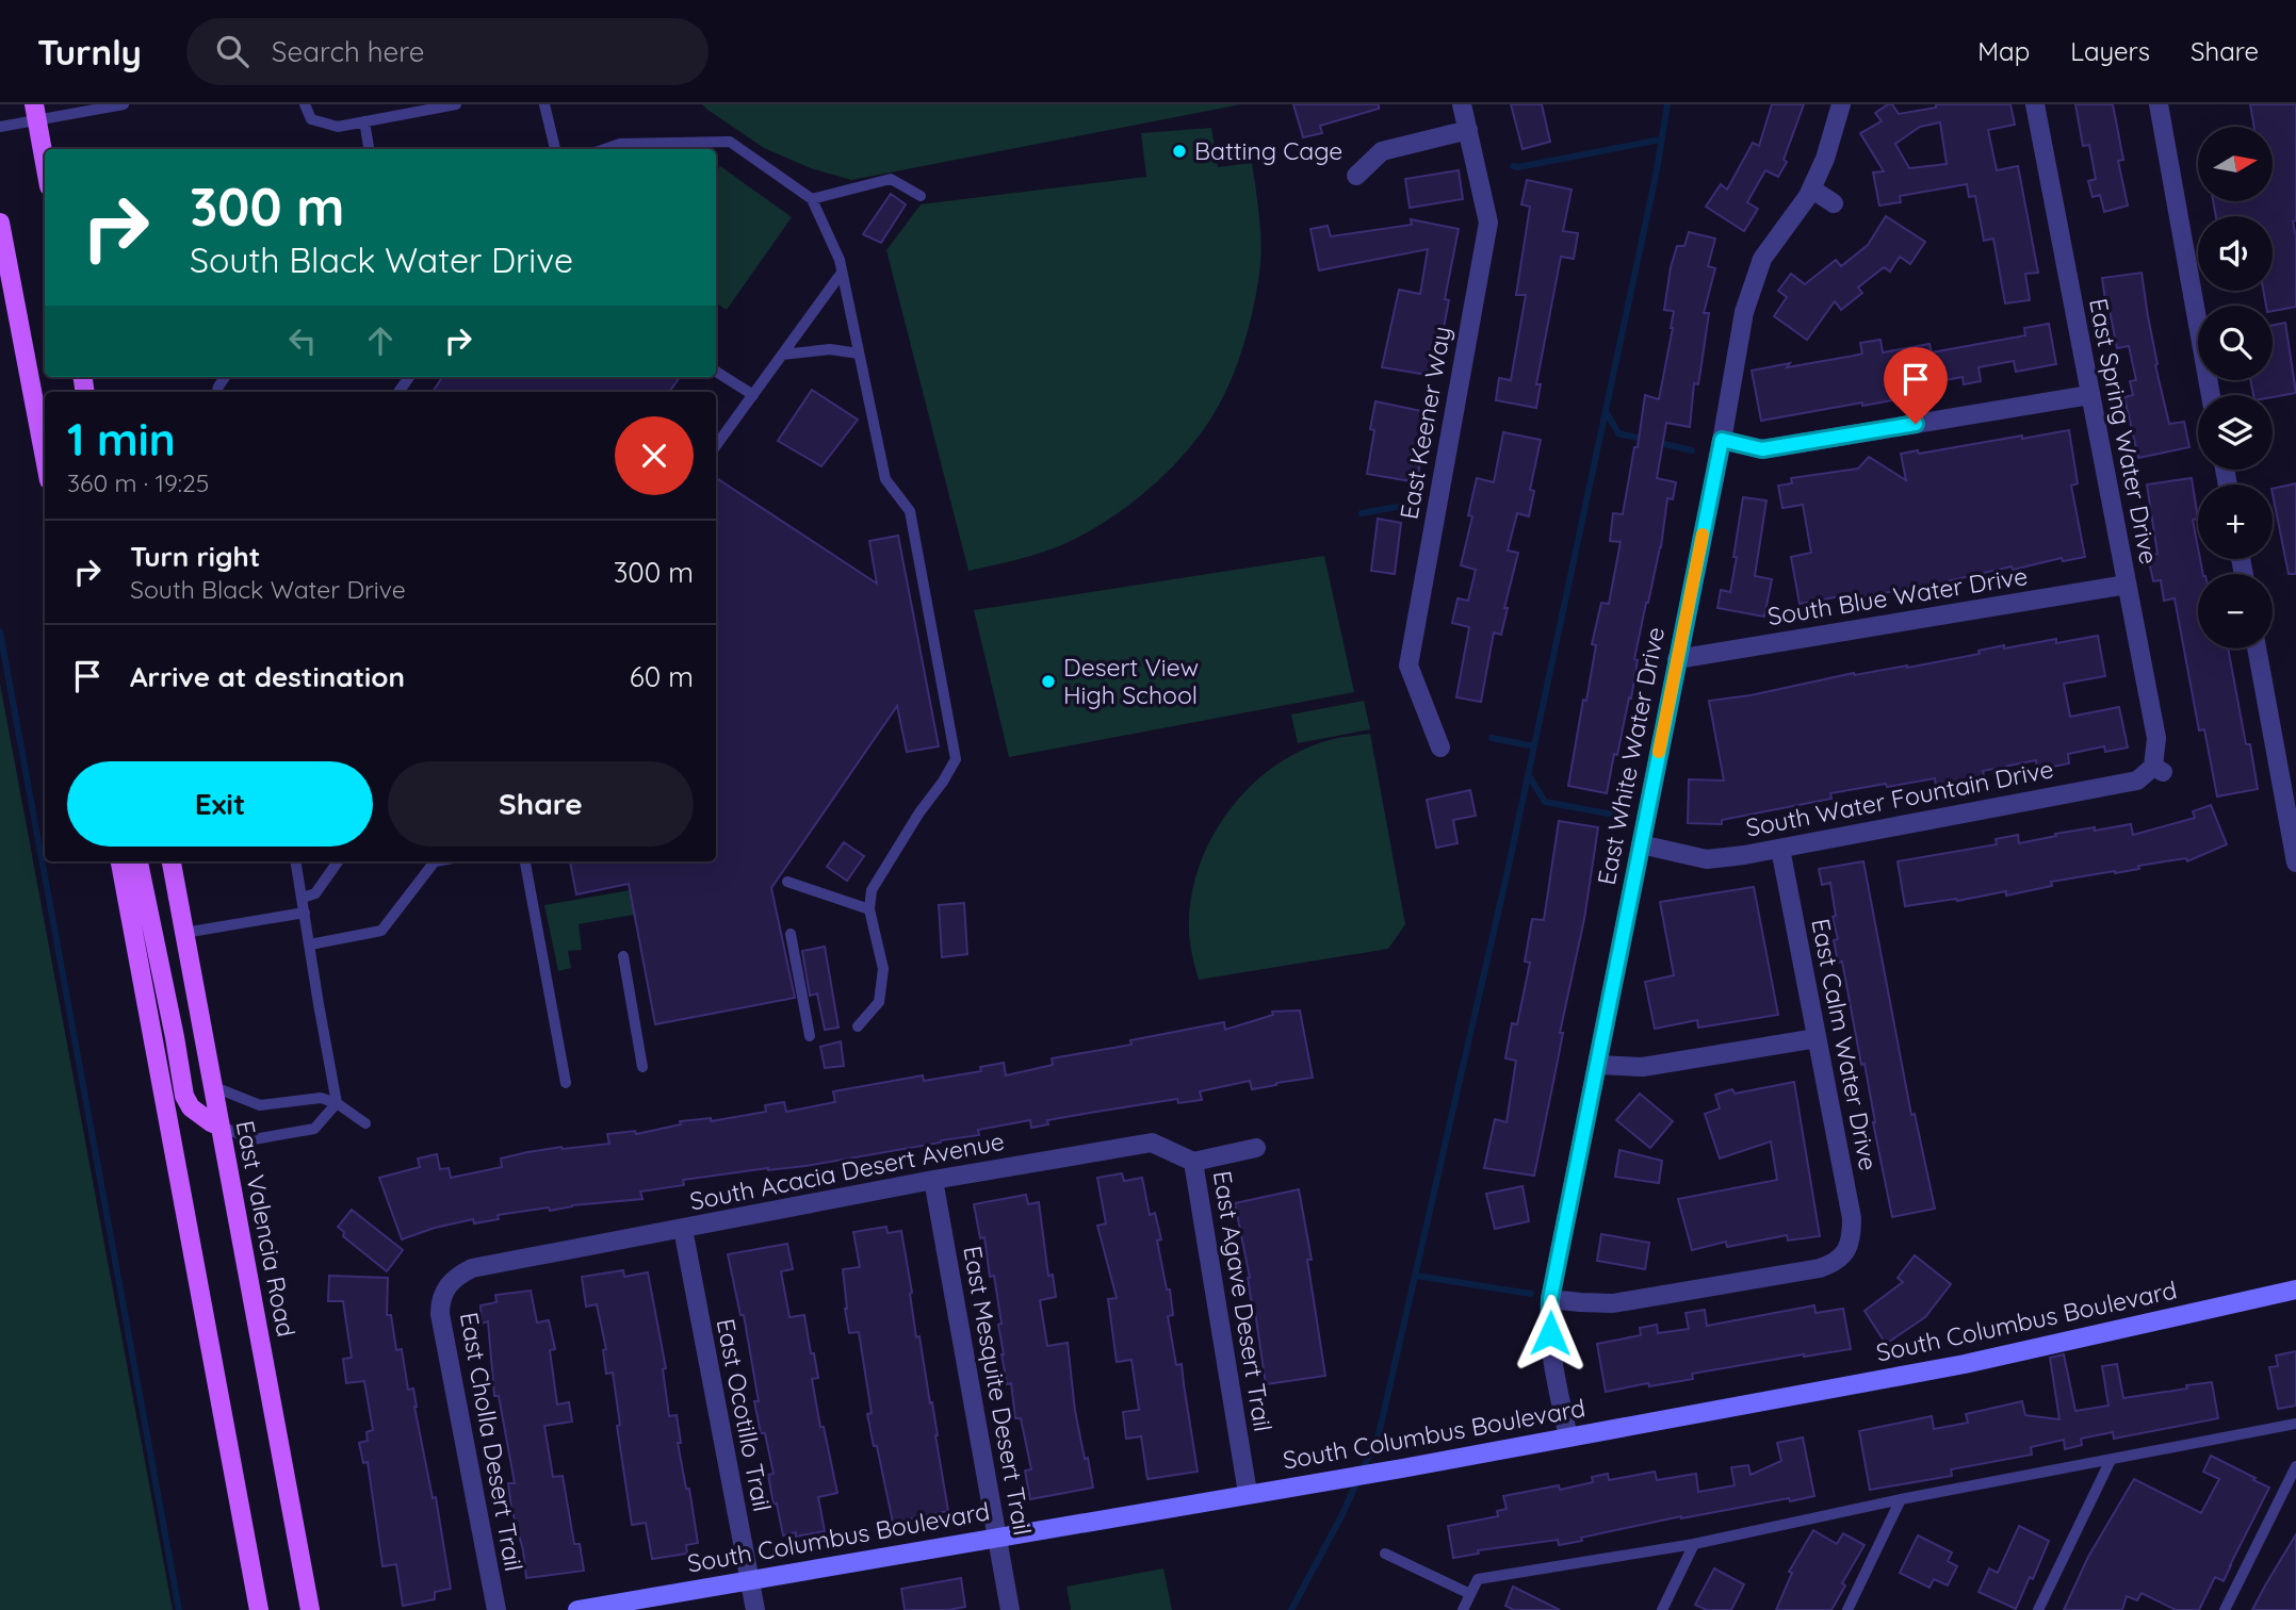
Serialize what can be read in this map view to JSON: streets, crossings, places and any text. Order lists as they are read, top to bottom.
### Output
{
  "streets": {
    "main road": ["East Valencia Road"],
    "street": [
      "East Keener Way",
      "East Spring Water Drive",
      "South Blue Water Drive",
      "East White Water Drive",
      "South Water Fountain Drive",
      "East Calm Water Drive",
      "South Acacia Desert Avenue",
      "East Agave Desert Trail",
      "South Columbus Boulevard",
      "East Mesquite Desert Trail",
      "East Ocotillo Trail",
      "East Cholla Desert Trail"
    ]
  },
  "crossings": [
    ["East Spring Water Drive", "South Blue Water Drive"],
    ["East Spring Water Drive", "South Water Fountain Drive"],
    ["South Blue Water Drive", "East White Water Drive"],
    ["East White Water Drive", "South Water Fountain Drive"],
    ["East White Water Drive", "East Calm Water Drive"],
    ["East White Water Drive", "South Columbus Boulevard"],
    ["South Water Fountain Drive", "East Calm Water Drive"],
    ["South Acacia Desert Avenue", "East Agave Desert Trail"],
    ["South Acacia Desert Avenue", "East Mesquite Desert Trail"],
    ["South Acacia Desert Avenue", "East Ocotillo Trail"],
    ["South Acacia Desert Avenue", "East Cholla Desert Trail"],
    ["East Agave Desert Trail", "South Columbus Boulevard"],
    ["South Columbus Boulevard", "East Mesquite Desert Trail"],
    ["South Columbus Boulevard", "East Ocotillo Trail"]
  ],
  "places": ["Batting Cage", "Desert View High School"],
  "north": "right",
  "page": {
    "header": "Turnly",
    "search": "Search here",
    "nav": ["Map", "Layers", "Share"],
    "map_buttons": ["+", "−"],
    "turn": ["300 m", "South Black Water Drive"],
    "heading": ["1 min", "360 m · 19:25"],
    "list": [
      {
        "name": "Turn right",
        "note": "South Black Water Drive",
        "value": "300 m"
      },
      {
        "name": "Arrive at destination",
        "value": "60 m"
      }
    ],
    "buttons": ["Exit", "Share"]
  }
}
